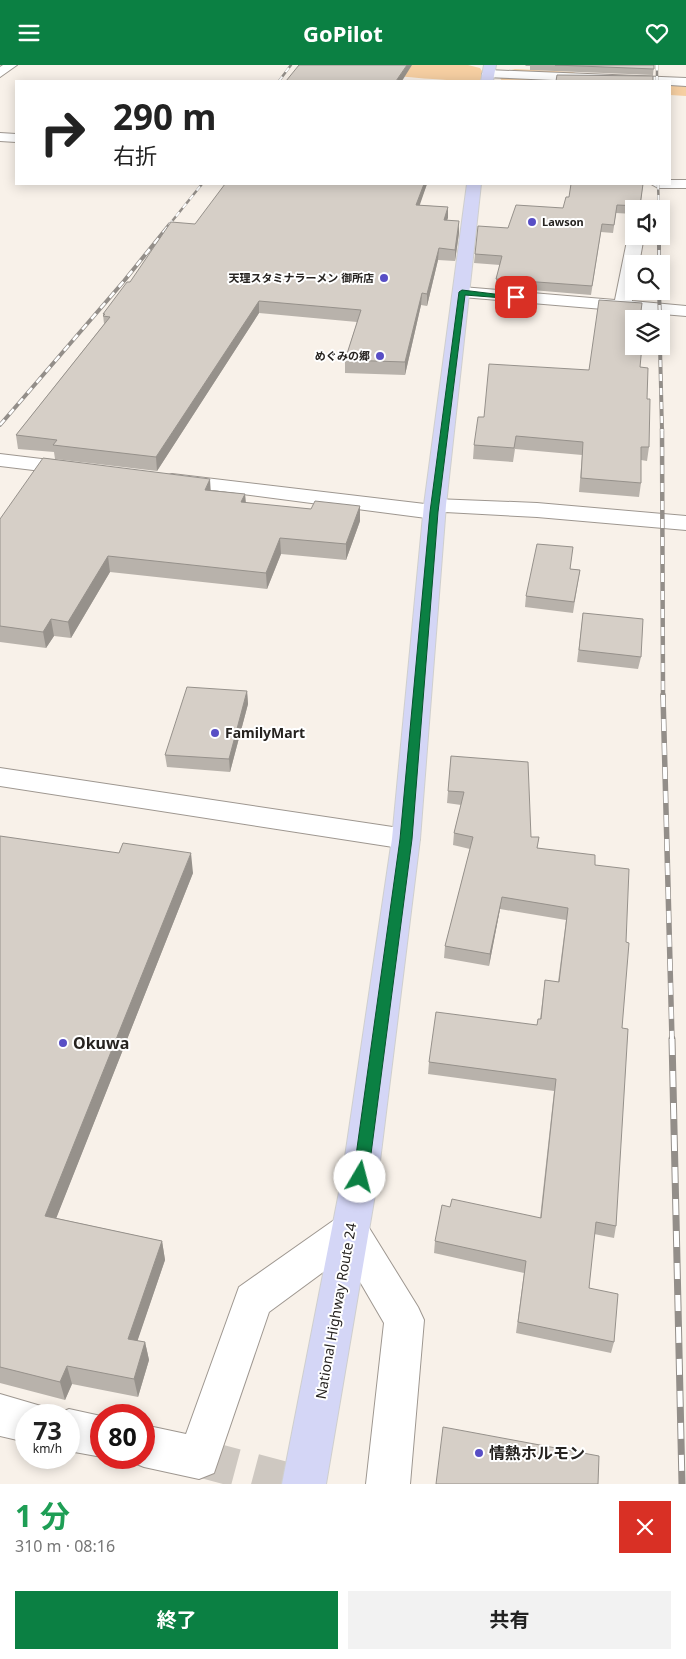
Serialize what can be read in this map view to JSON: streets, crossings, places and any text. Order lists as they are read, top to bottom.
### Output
{
  "streets": {
    "highway": ["National Highway Route 24"]
  },
  "places": [
    "Lawson",
    "天理スタミナラーメン 御所店",
    "めぐみの郷",
    "FamilyMart",
    "Okuwa",
    "情熱ホルモン"
  ],
  "page": {
    "header": "GoPilot",
    "turn": ["290 m", "右折"],
    "speed": "73 km/h",
    "limit": "80",
    "heading": ["1 分", "310 m · 08:16"],
    "buttons": ["終了", "共有"]
  }
}
